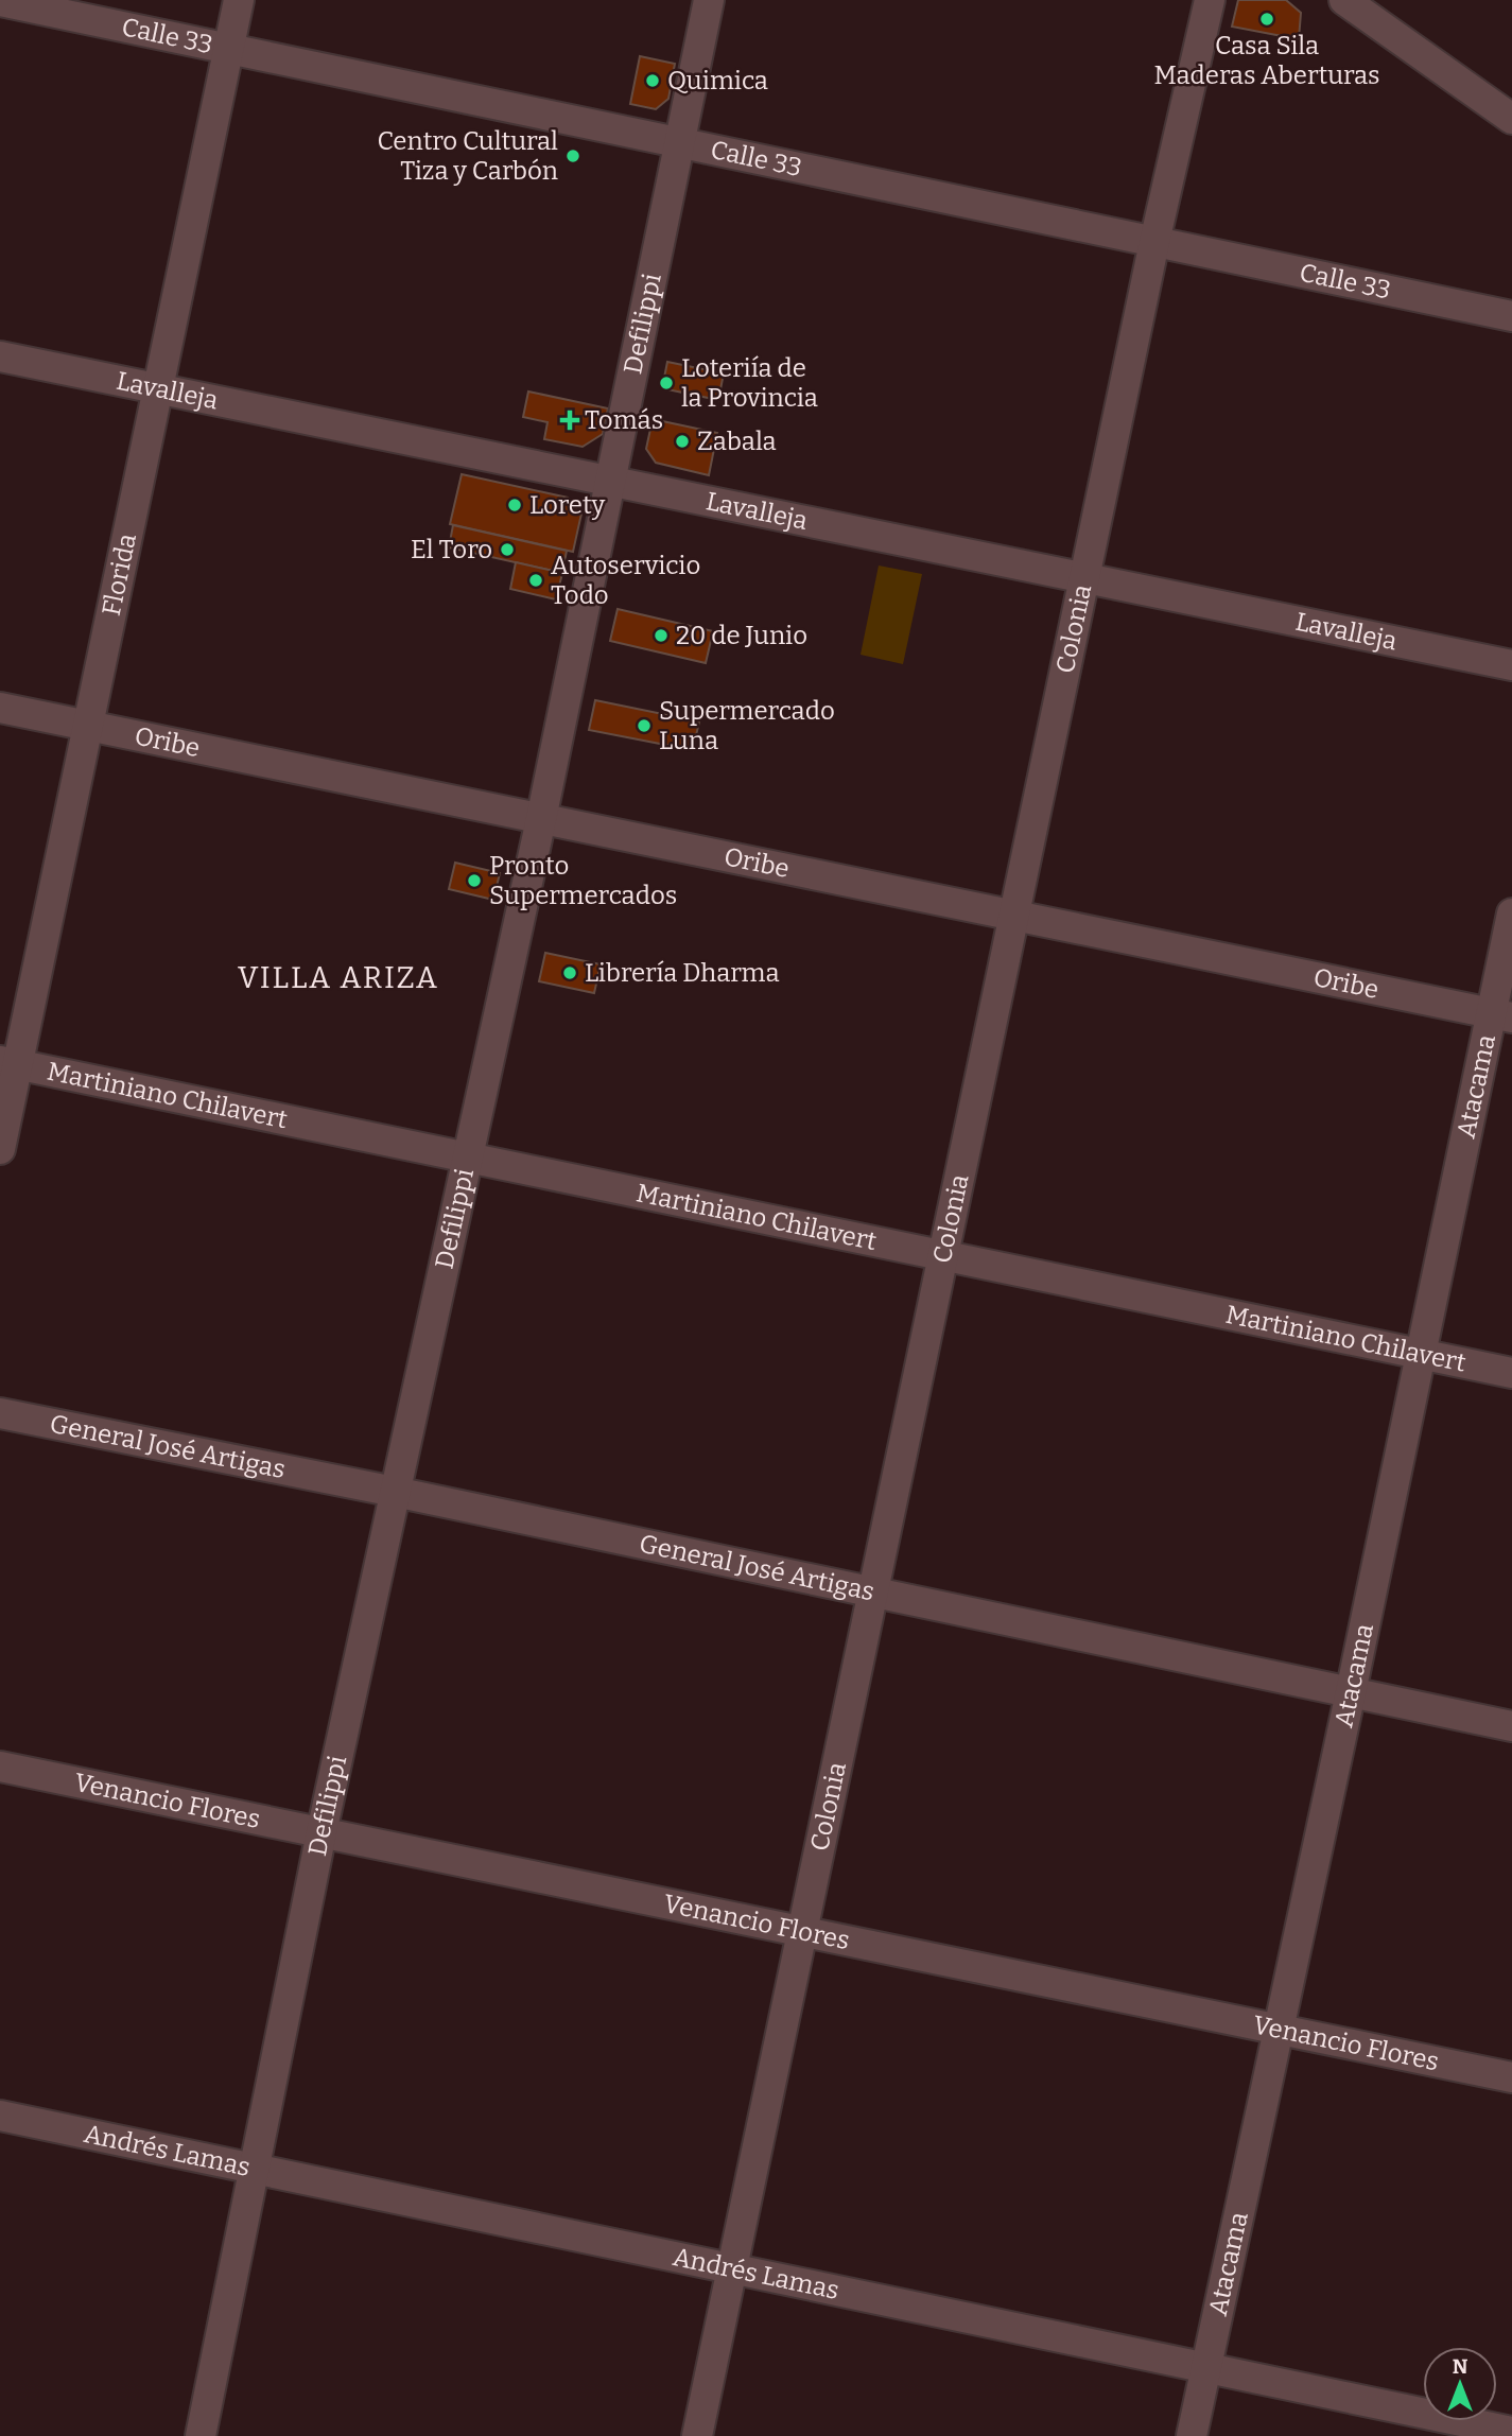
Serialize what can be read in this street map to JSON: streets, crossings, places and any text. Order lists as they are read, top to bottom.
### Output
{
  "streets": {
    "street": [
      "Calle 33",
      "Defilippi",
      "Lavalleja",
      "Florida",
      "Colonia",
      "Oribe",
      "Atacama",
      "Martiniano Chilavert",
      "General José Artigas",
      "Venancio Flores",
      "Andrés Lamas"
    ]
  },
  "crossings": [
    ["Calle 33", "Defilippi"],
    ["Calle 33", "Florida"],
    ["Calle 33", "Colonia"],
    ["Defilippi", "Lavalleja"],
    ["Defilippi", "Oribe"],
    ["Defilippi", "Martiniano Chilavert"],
    ["Defilippi", "General José Artigas"],
    ["Defilippi", "Venancio Flores"],
    ["Defilippi", "Andrés Lamas"],
    ["Lavalleja", "Florida"],
    ["Lavalleja", "Colonia"],
    ["Florida", "Oribe"],
    ["Florida", "Martiniano Chilavert"],
    ["Colonia", "Oribe"],
    ["Colonia", "Martiniano Chilavert"],
    ["Colonia", "General José Artigas"],
    ["Colonia", "Venancio Flores"],
    ["Colonia", "Andrés Lamas"],
    ["Oribe", "Atacama"],
    ["Atacama", "Martiniano Chilavert"],
    ["Atacama", "General José Artigas"],
    ["Atacama", "Venancio Flores"],
    ["Atacama", "Andrés Lamas"]
  ],
  "districts": ["VILLA ARIZA"],
  "places": {
    "other": [
      "Casa Sila Maderas Aberturas",
      "Quimica",
      "Centro Cultural Tiza y Carbón",
      "Loteriía de la Provincia",
      "Zabala",
      "Lorety",
      "El Toro",
      "Autoservicio Todo",
      "20 de Junio",
      "Supermercado Luna",
      "Pronto Supermercados",
      "Librería Dharma"
    ],
    "health": ["Tomás"]
  },
  "north": "top"
}
